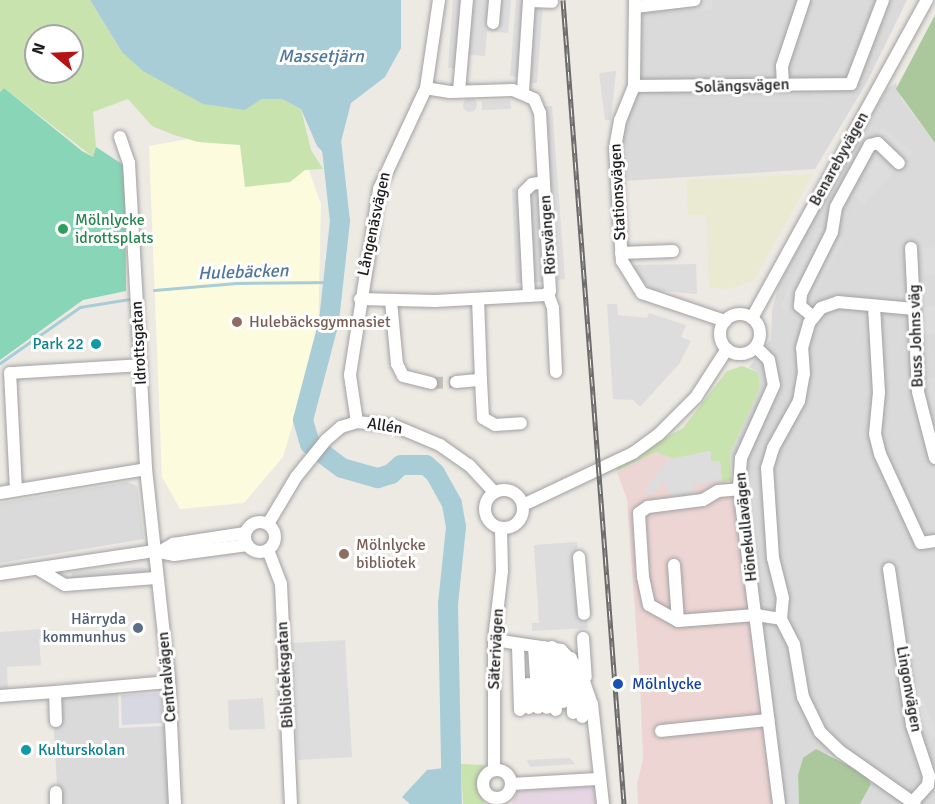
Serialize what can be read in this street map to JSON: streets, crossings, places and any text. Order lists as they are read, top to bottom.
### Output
{
  "streets": {
    "street": [
      "Solängsvägen",
      "Benarebyvägen",
      "Stationsvägen",
      "Långenäsvägen",
      "Rörsvängen",
      "Buss Johns väg",
      "Idrottsgatan",
      "Allén",
      "Hönekullavägen",
      "Säterivägen",
      "Biblioteksgatan",
      "Centralvägen",
      "Lingonvägen"
    ]
  },
  "crossings": [
    ["Solängsvägen", "Stationsvägen"],
    ["Benarebyvägen", "Stationsvägen"],
    ["Benarebyvägen", "Hönekullavägen"],
    ["Stationsvägen", "Hönekullavägen"],
    ["Långenäsvägen", "Rörsvängen"],
    ["Långenäsvägen", "Allén"],
    ["Idrottsgatan", "Centralvägen"],
    ["Allén", "Säterivägen"],
    ["Allén", "Biblioteksgatan"]
  ],
  "water": ["Massetjärn", "Hulebäcken"],
  "places": [
    "Mölnlycke idrottsplats",
    "Hulebäcksgymnasiet",
    "Park 22",
    "Mölnlycke bibliotek",
    "Härryda kommunhus",
    "Mölnlycke",
    "Kulturskolan"
  ],
  "north": "left"
}
